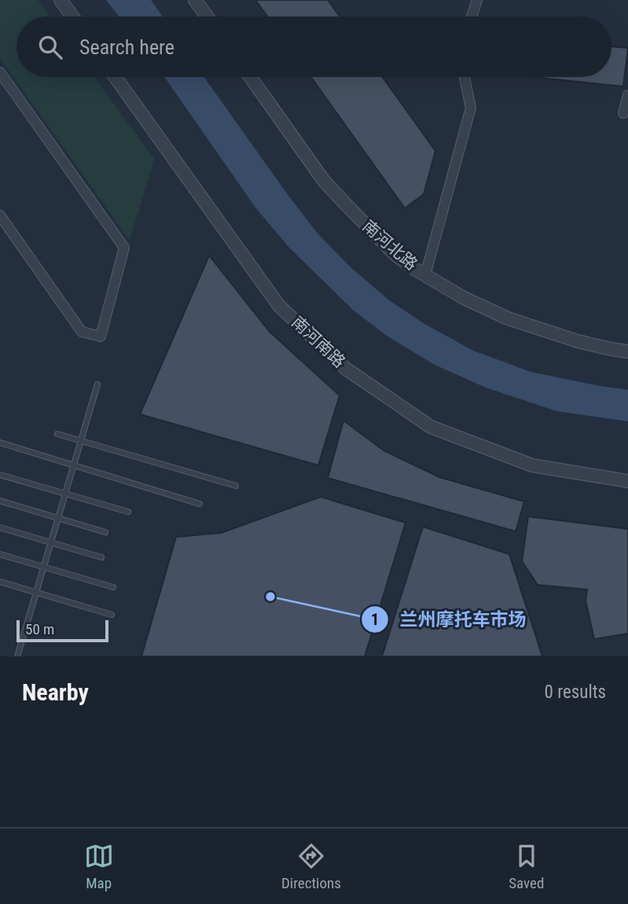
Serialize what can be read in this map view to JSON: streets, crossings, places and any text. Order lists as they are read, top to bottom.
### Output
{
  "streets": {
    "street": ["南河北路", "南河南路"]
  },
  "places": ["兰州摩托车市场"],
  "scale_bar": "50 m",
  "page": {
    "search": "Search here",
    "scale": "50 m",
    "heading": ["Nearby", "0 results"],
    "nav": ["Map", "Directions", "Saved"]
  }
}
